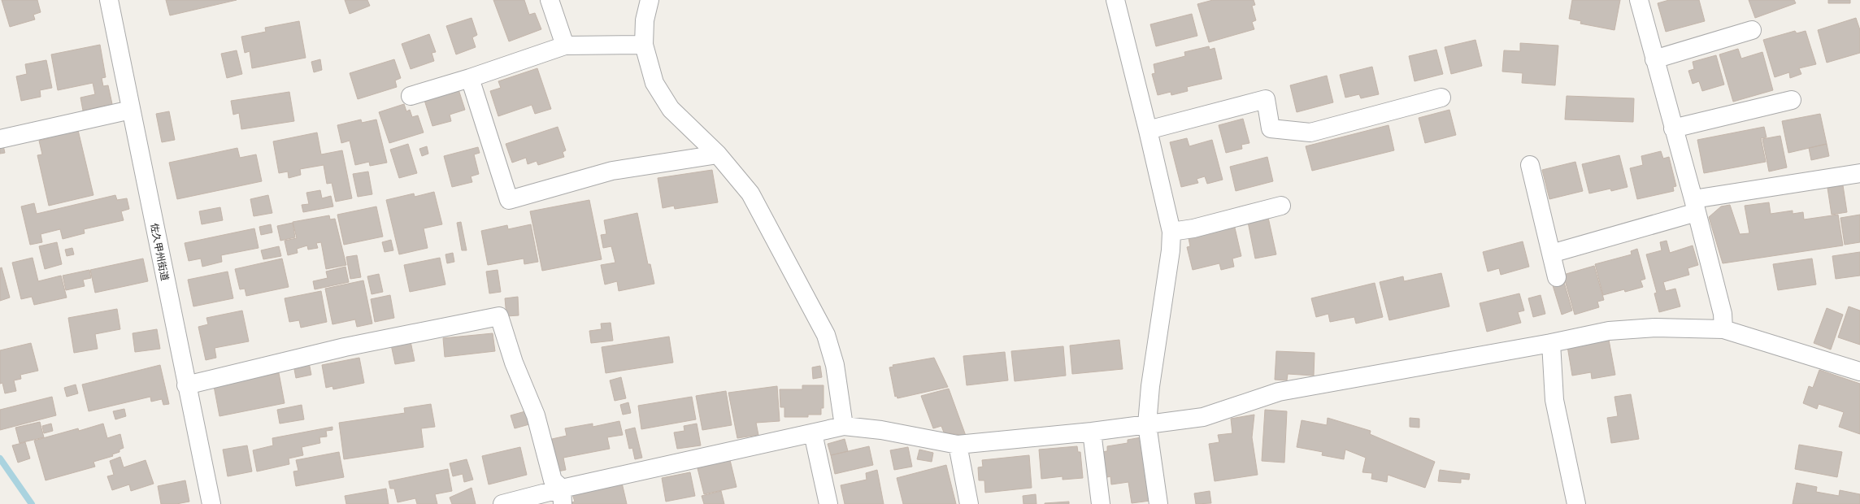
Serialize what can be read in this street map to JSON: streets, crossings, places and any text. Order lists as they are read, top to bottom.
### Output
{
  "streets": {
    "street": ["佐久甲州街道"]
  }
}
